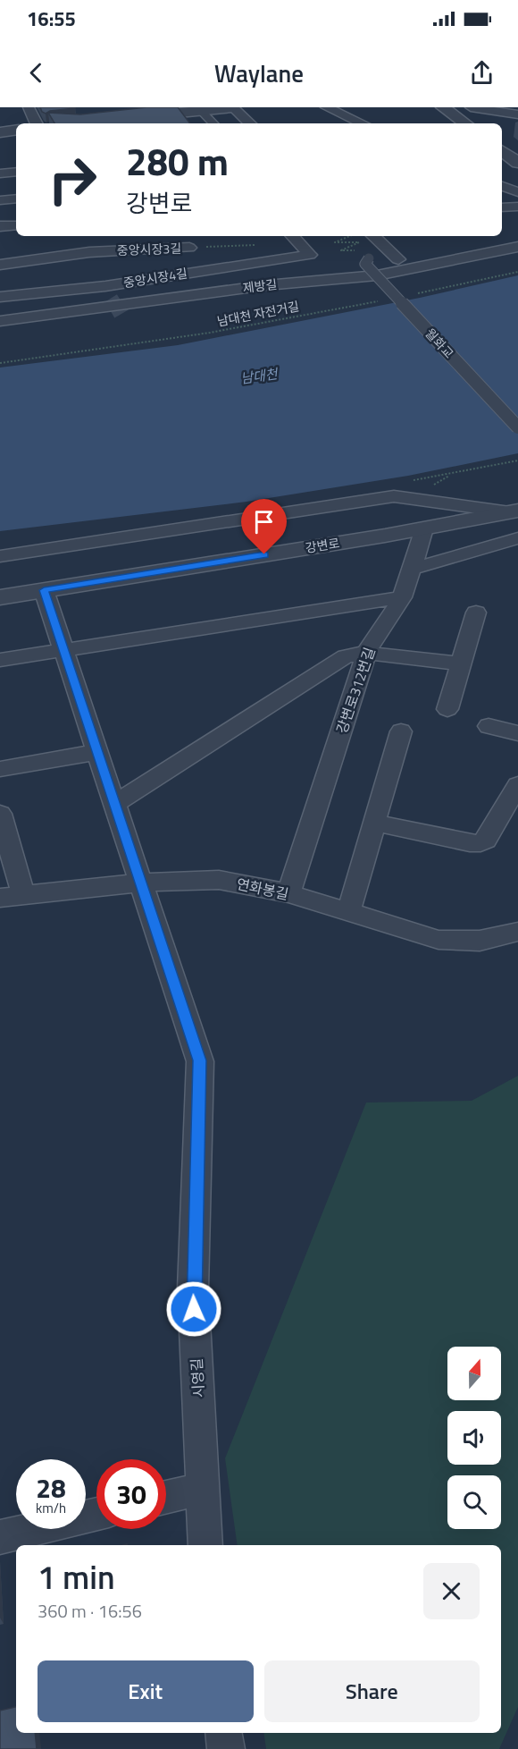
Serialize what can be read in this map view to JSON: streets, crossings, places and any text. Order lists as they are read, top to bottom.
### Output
{
  "streets": {
    "street": [
      "중앙시장3길",
      "중앙시장4길",
      "제방길",
      "월화교",
      "강변로",
      "강변로312번길",
      "연화봉길",
      "시영길"
    ],
    "path": ["남대천 자전거길"]
  },
  "crossings": [
    ["중앙시장3길", "중앙시장4길"],
    ["강변로", "강변로312번길"],
    ["강변로", "시영길"],
    ["강변로312번길", "연화봉길"],
    ["연화봉길", "시영길"]
  ],
  "water": ["남대천"],
  "north": "top",
  "page": {
    "status": "16:55",
    "header": "Waylane",
    "turn": ["280 m", "강변로"],
    "speed": "28 km/h",
    "limit": "30",
    "heading": ["1 min", "360 m · 16:56"],
    "buttons": ["Exit", "Share"]
  }
}
